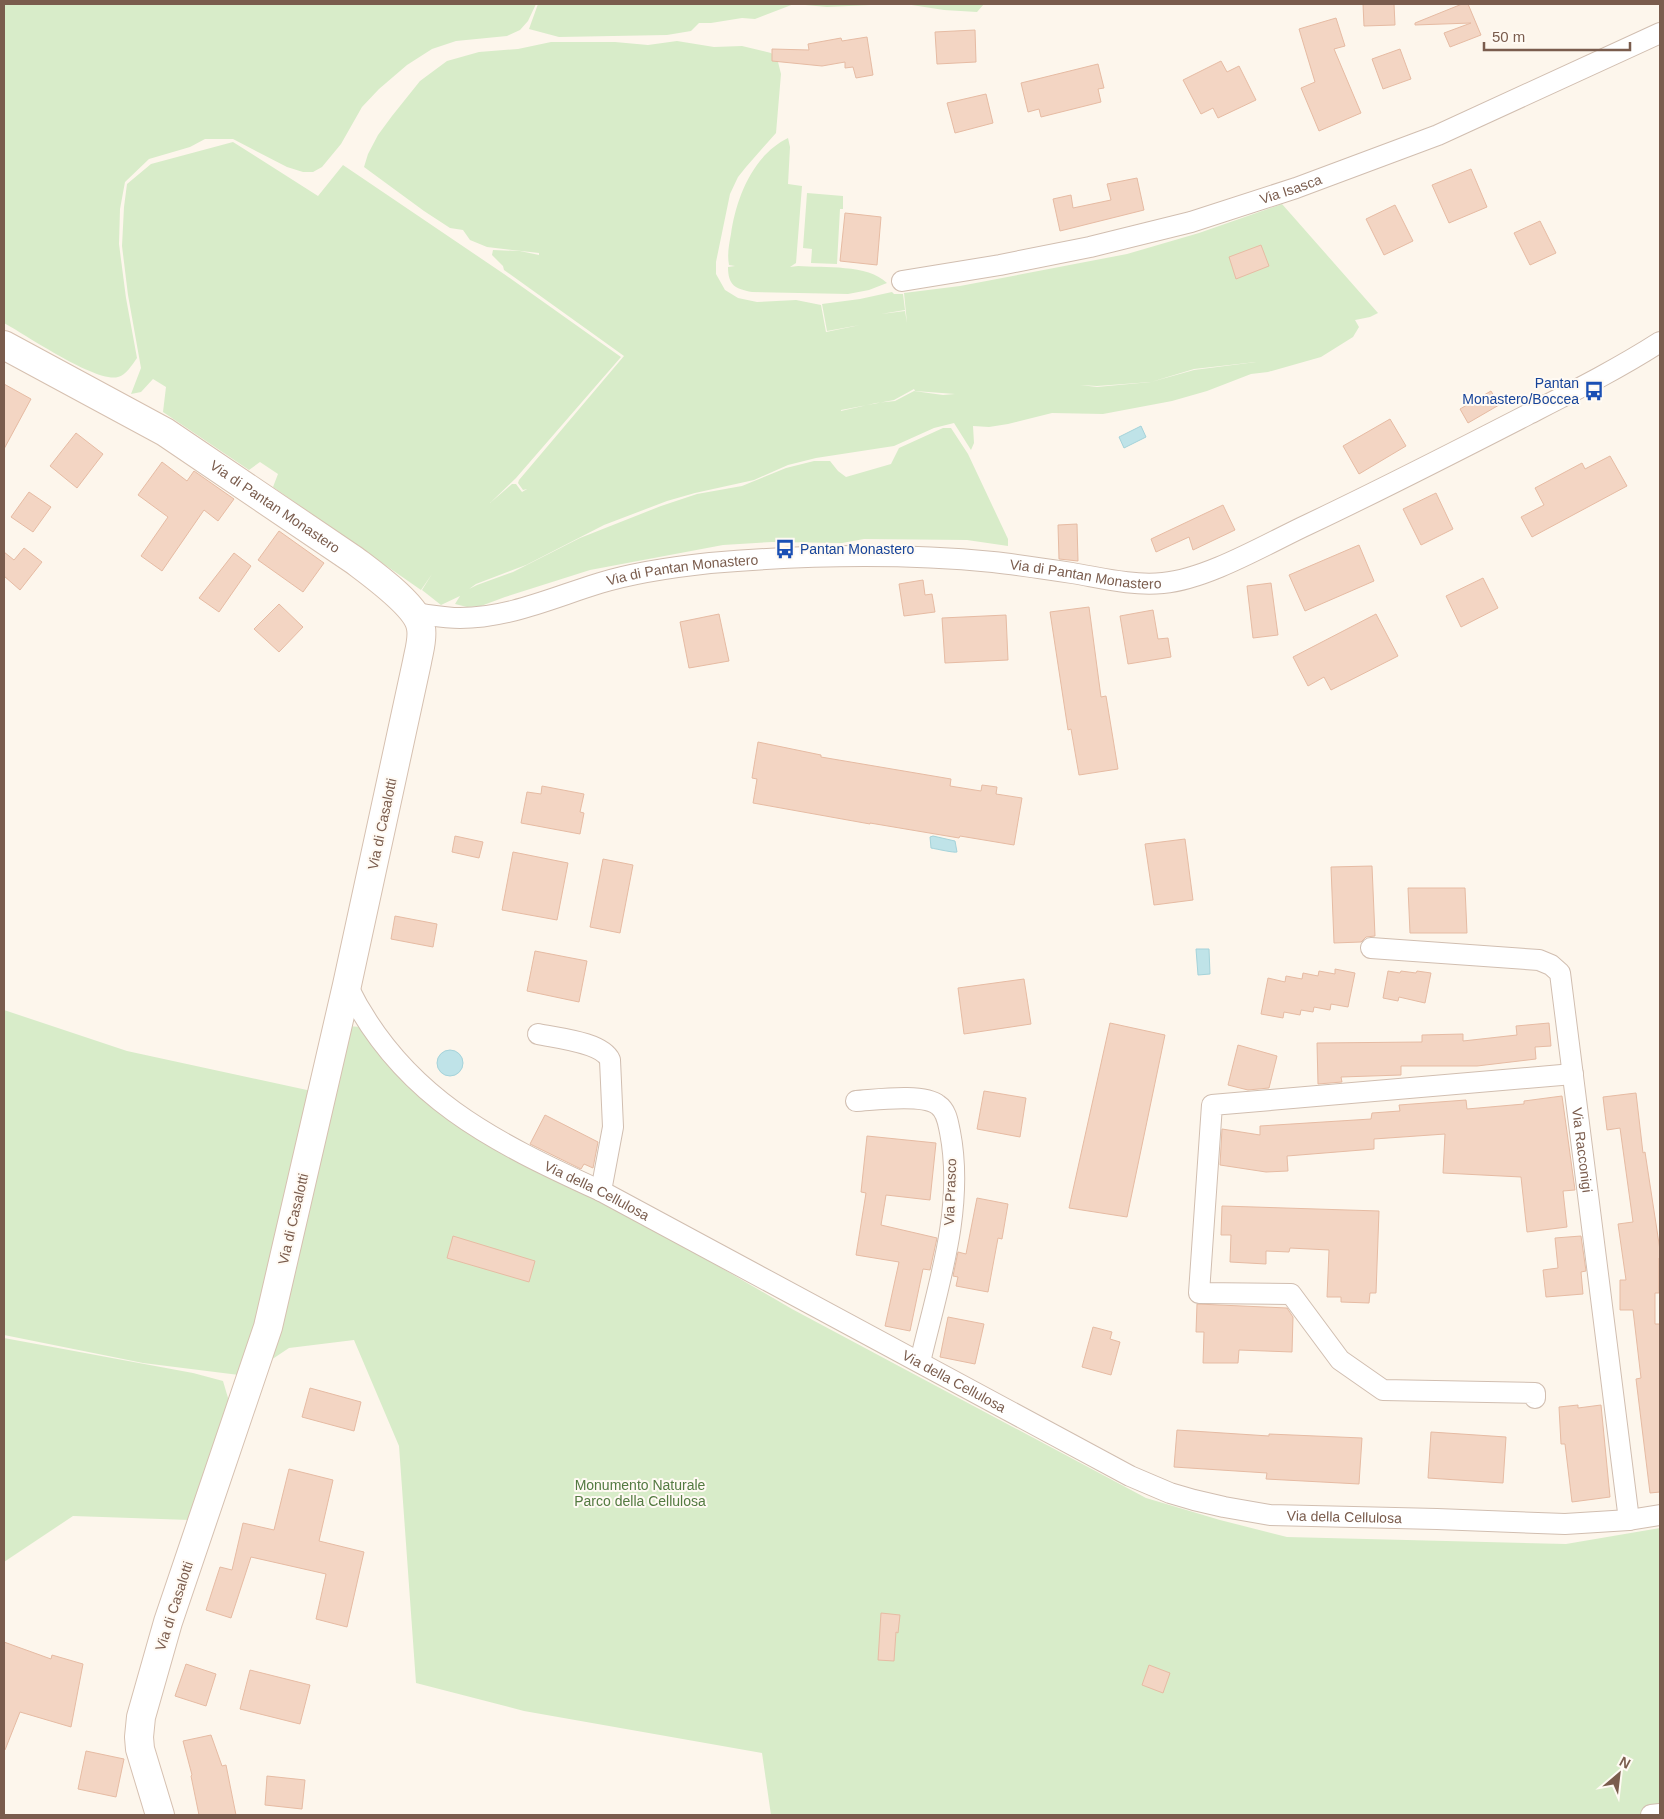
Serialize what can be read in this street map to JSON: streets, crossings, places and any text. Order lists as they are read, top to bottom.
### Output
{
  "streets": {
    "street": [
      "Via Isasca",
      "Via di Pantan Monastero",
      "Via di Casalotti",
      "Via Racconigi",
      "Via della Cellulosa",
      "Via Prasco"
    ]
  },
  "crossings": [
    ["Via di Pantan Monastero", "Via di Casalotti"],
    ["Via di Casalotti", "Via della Cellulosa"],
    ["Via Racconigi", "Via della Cellulosa"],
    ["Via della Cellulosa", "Via Prasco"]
  ],
  "parks": ["Monumento Naturale Parco della Cellulosa"],
  "places": {
    "bus stop": ["Pantan Monastero/Boccea", "Pantan Monastero"]
  },
  "scale_bar": "50 m",
  "north": "top right"
}
